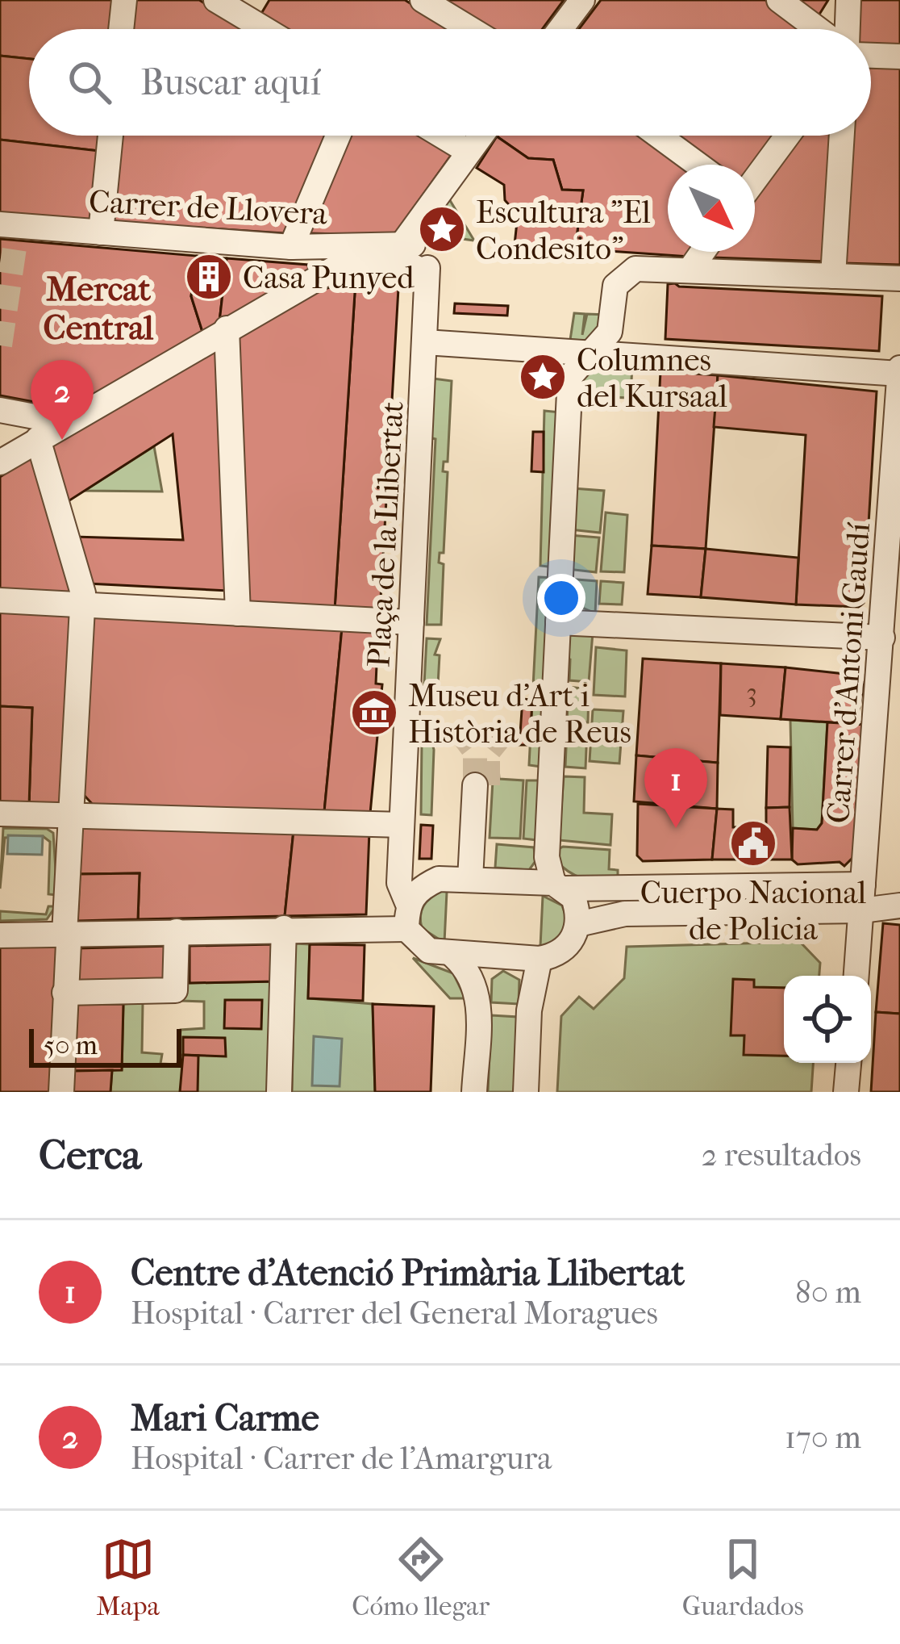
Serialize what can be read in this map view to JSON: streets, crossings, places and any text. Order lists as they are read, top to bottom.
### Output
{
  "streets": {
    "street": ["Carrer de Llovera", "Plaça de la Llibertat", "Carrer d'Antoni Gaudí"]
  },
  "crossings": [
    ["Carrer de Llovera", "Plaça de la Llibertat"]
  ],
  "districts": ["Mercat Central"],
  "places": {
    "place": ["Escultura \"El Condesito\"", "Columnes del Kursaal"],
    "building": ["Casa Punyed"],
    "museum": ["Museu d'Art i Història de Reus"],
    "public building": ["Cuerpo Nacional de Policia"]
  },
  "house_numbers": ["3"],
  "scale_bar": "50 m",
  "north": "bottom right",
  "page": {
    "search": "Buscar aquí",
    "pins": ["2", "1"],
    "scale": "50 m",
    "heading": ["Cerca", "2 resultados"],
    "list": [
      {
        "mark": "1",
        "name": "Centre d'Atenció Primària Llibertat",
        "note": "Hospital · Carrer del General Moragues",
        "value": "80 m"
      },
      {
        "mark": "2",
        "name": "Mari Carme",
        "note": "Hospital · Carrer de l'Amargura",
        "value": "170 m"
      }
    ],
    "nav": ["Mapa", "Cómo llegar", "Guardados"]
  }
}
